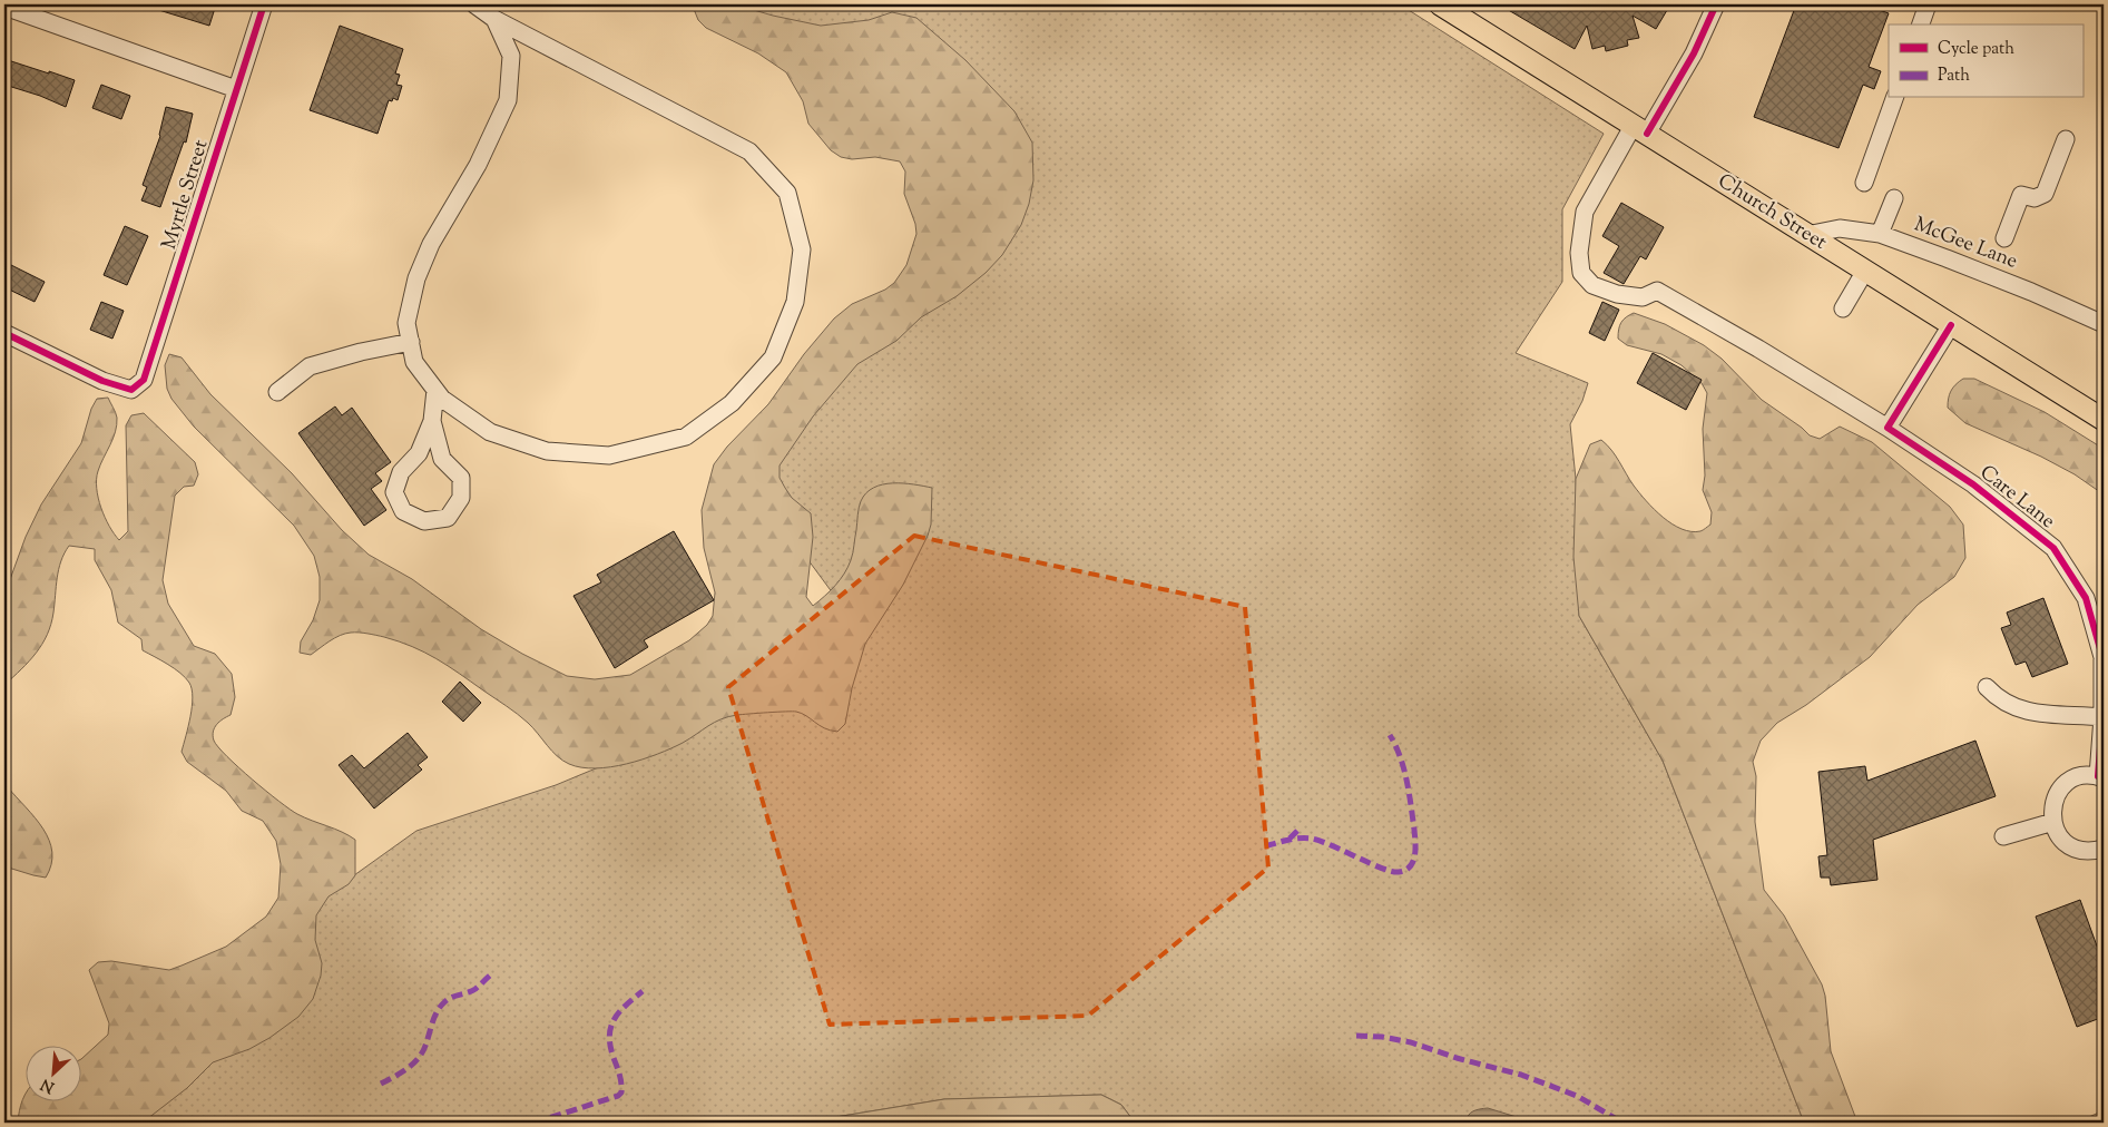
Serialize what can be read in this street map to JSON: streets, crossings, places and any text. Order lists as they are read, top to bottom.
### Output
{
  "streets": {
    "main road": ["Church Street"],
    "street": ["Myrtle Street", "McGee Lane", "Care Lane"]
  },
  "crossings": [
    ["Church Street", "McGee Lane"],
    ["Church Street", "Care Lane"]
  ],
  "legend": ["Cycle path", "Path"],
  "north": "bottom left"
}
